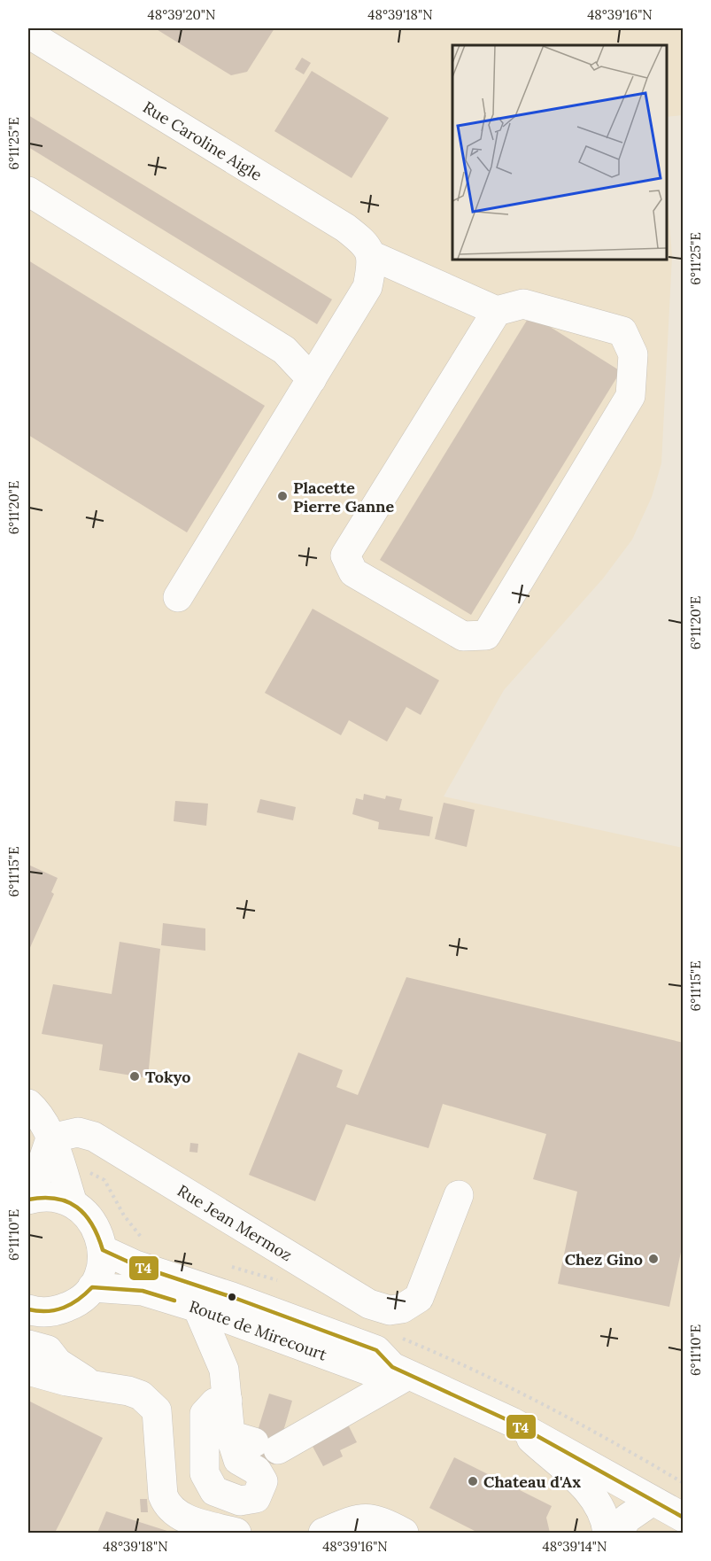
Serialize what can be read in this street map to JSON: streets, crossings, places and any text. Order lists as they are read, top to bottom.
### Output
{
  "streets": {
    "street": ["Rue Caroline Aigle", "Rue Jean Mermoz", "Route de Mirecourt"]
  },
  "places": [
    "Placette Pierre Ganne",
    "Tokyo",
    "Chez Gino",
    "Chateau d'Ax"
  ],
  "lines": ["transit line T4"],
  "coordinates": [
    "48°39'20\"N",
    "48°39'18\"N",
    "48°39'16\"N",
    "6°11'25\"E",
    "6°11'20\"E",
    "6°11'15\"E",
    "6°11'10\"E",
    "48°39'14\"N"
  ]
}
